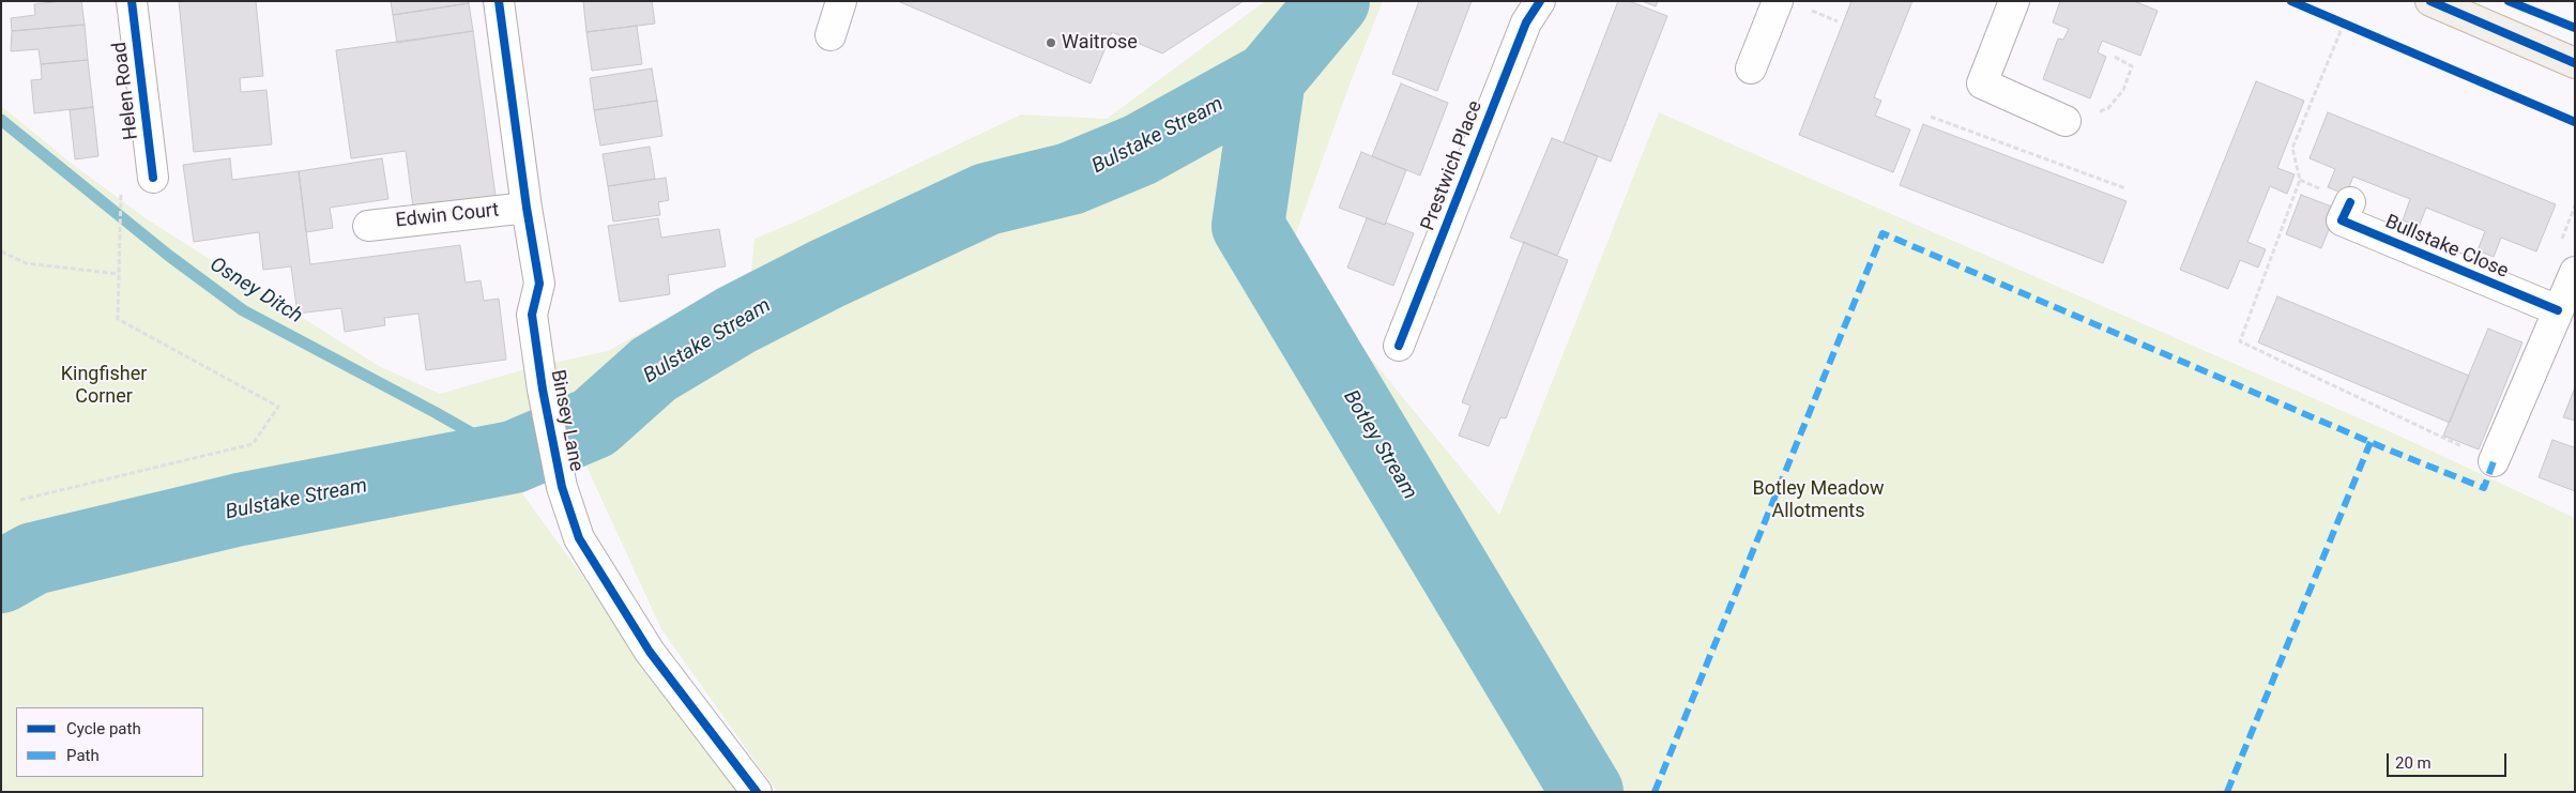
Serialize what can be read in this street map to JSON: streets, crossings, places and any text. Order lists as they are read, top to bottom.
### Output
{
  "streets": {
    "street": [
      "Helen Road",
      "Prestwich Place",
      "Edwin Court",
      "Bullstake Close",
      "Binsey Lane"
    ]
  },
  "crossings": [
    ["Edwin Court", "Binsey Lane"]
  ],
  "water": ["Bulstake Stream", "Osney Ditch", "Botley Stream"],
  "parks": ["Kingfisher Corner", "Botley Meadow Allotments"],
  "places": ["Waitrose"],
  "legend": ["Cycle path", "Path"],
  "scale_bar": "20 m"
}
